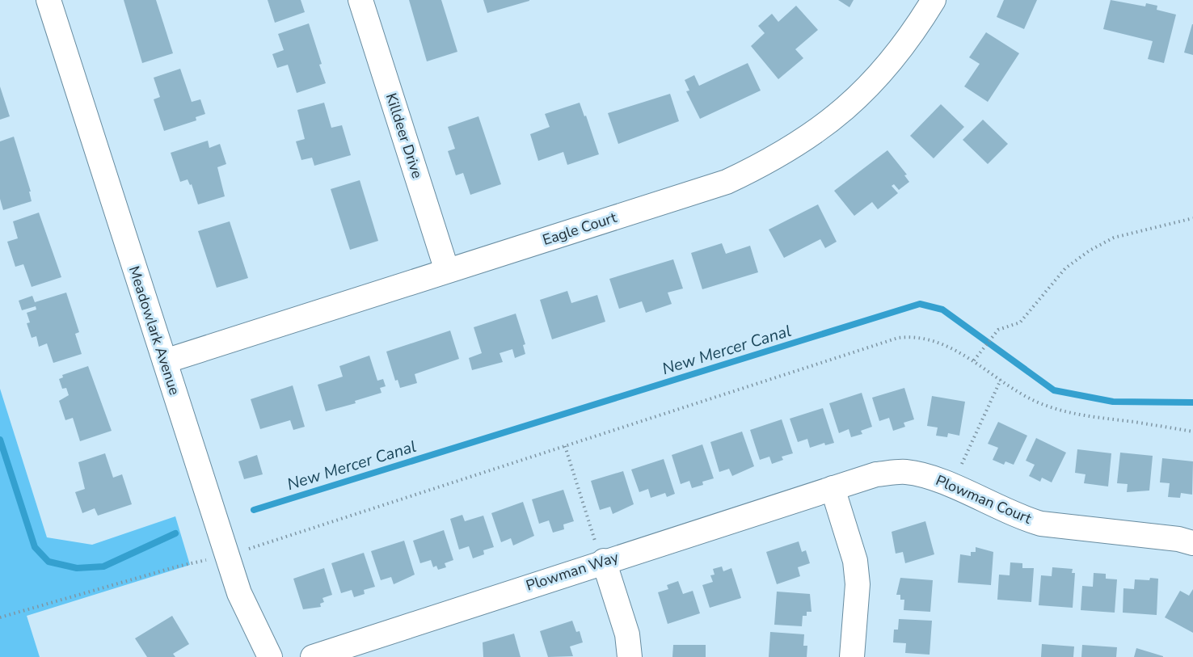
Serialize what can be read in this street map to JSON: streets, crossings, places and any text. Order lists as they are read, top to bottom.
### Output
{
  "streets": {
    "street": [
      "Killdeer Drive",
      "Eagle Court",
      "Meadowlark Avenue",
      "Plowman Court",
      "Plowman Way"
    ]
  },
  "crossings": [
    ["Killdeer Drive", "Eagle Court"],
    ["Eagle Court", "Meadowlark Avenue"],
    ["Plowman Court", "Plowman Way"]
  ],
  "water": ["New Mercer Canal"]
}
